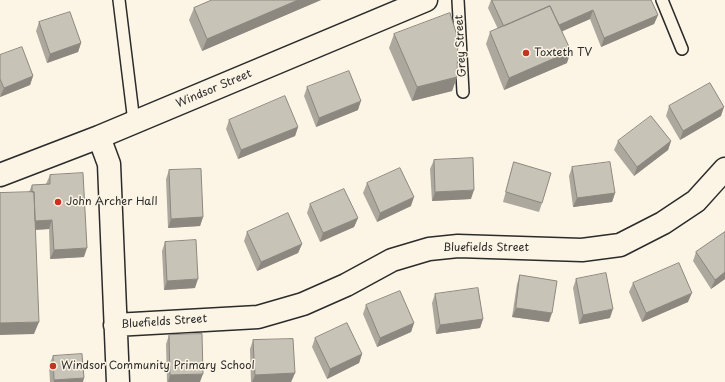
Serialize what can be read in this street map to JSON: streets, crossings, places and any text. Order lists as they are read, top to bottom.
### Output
{
  "streets": {
    "street": ["Windsor Street", "Bluefields Street"],
    "lane": ["Grey Street"]
  },
  "places": ["Toxteth TV", "John Archer Hall", "Windsor Community Primary School"]
}
